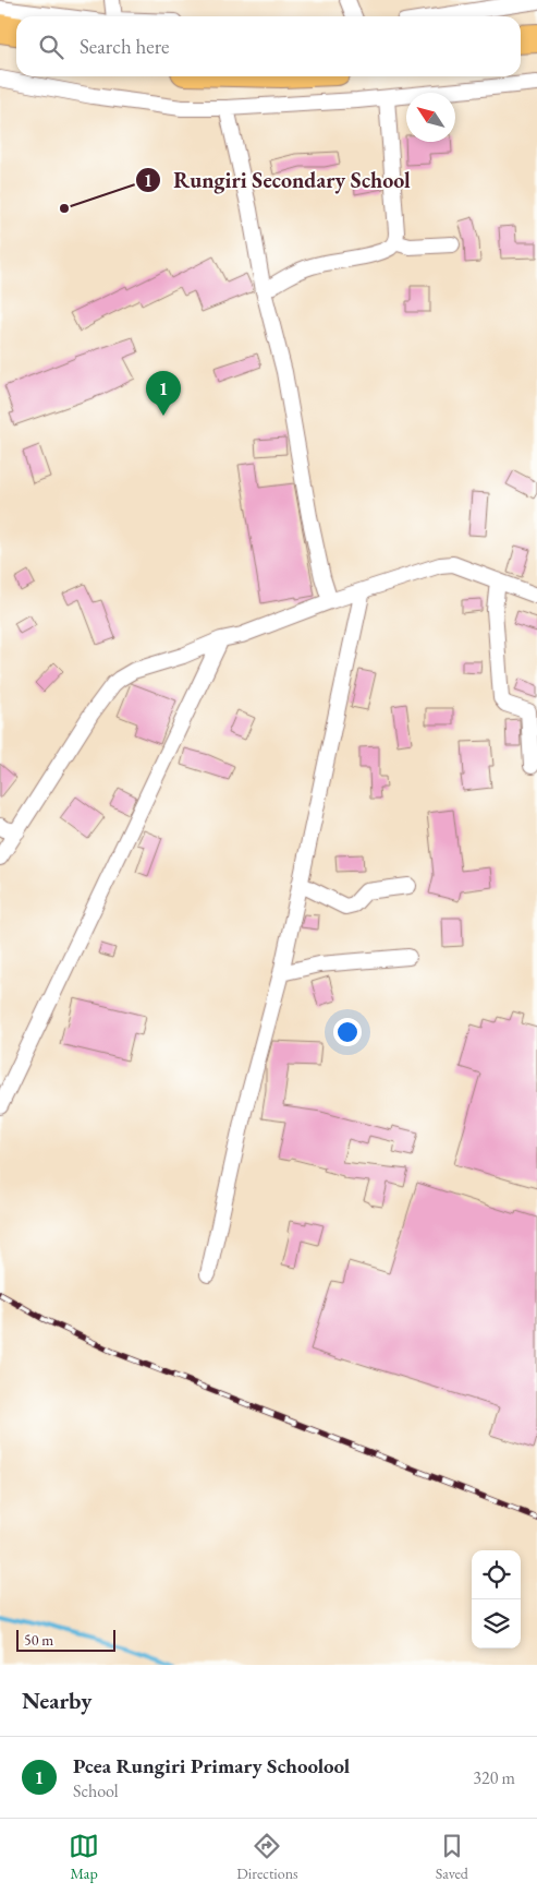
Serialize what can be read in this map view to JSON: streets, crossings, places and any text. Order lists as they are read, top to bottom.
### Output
{
  "places": ["Rungiri Secondary School"],
  "scale_bar": "50 m",
  "north": "top left",
  "page": {
    "search": "Search here",
    "pins": "1",
    "scale": "50 m",
    "heading": "Nearby",
    "list": [
      {
        "mark": "1",
        "name": "Pcea Rungiri Primary Schoolool",
        "note": "School",
        "value": "320 m"
      }
    ],
    "nav": ["Map", "Directions", "Saved"]
  }
}
